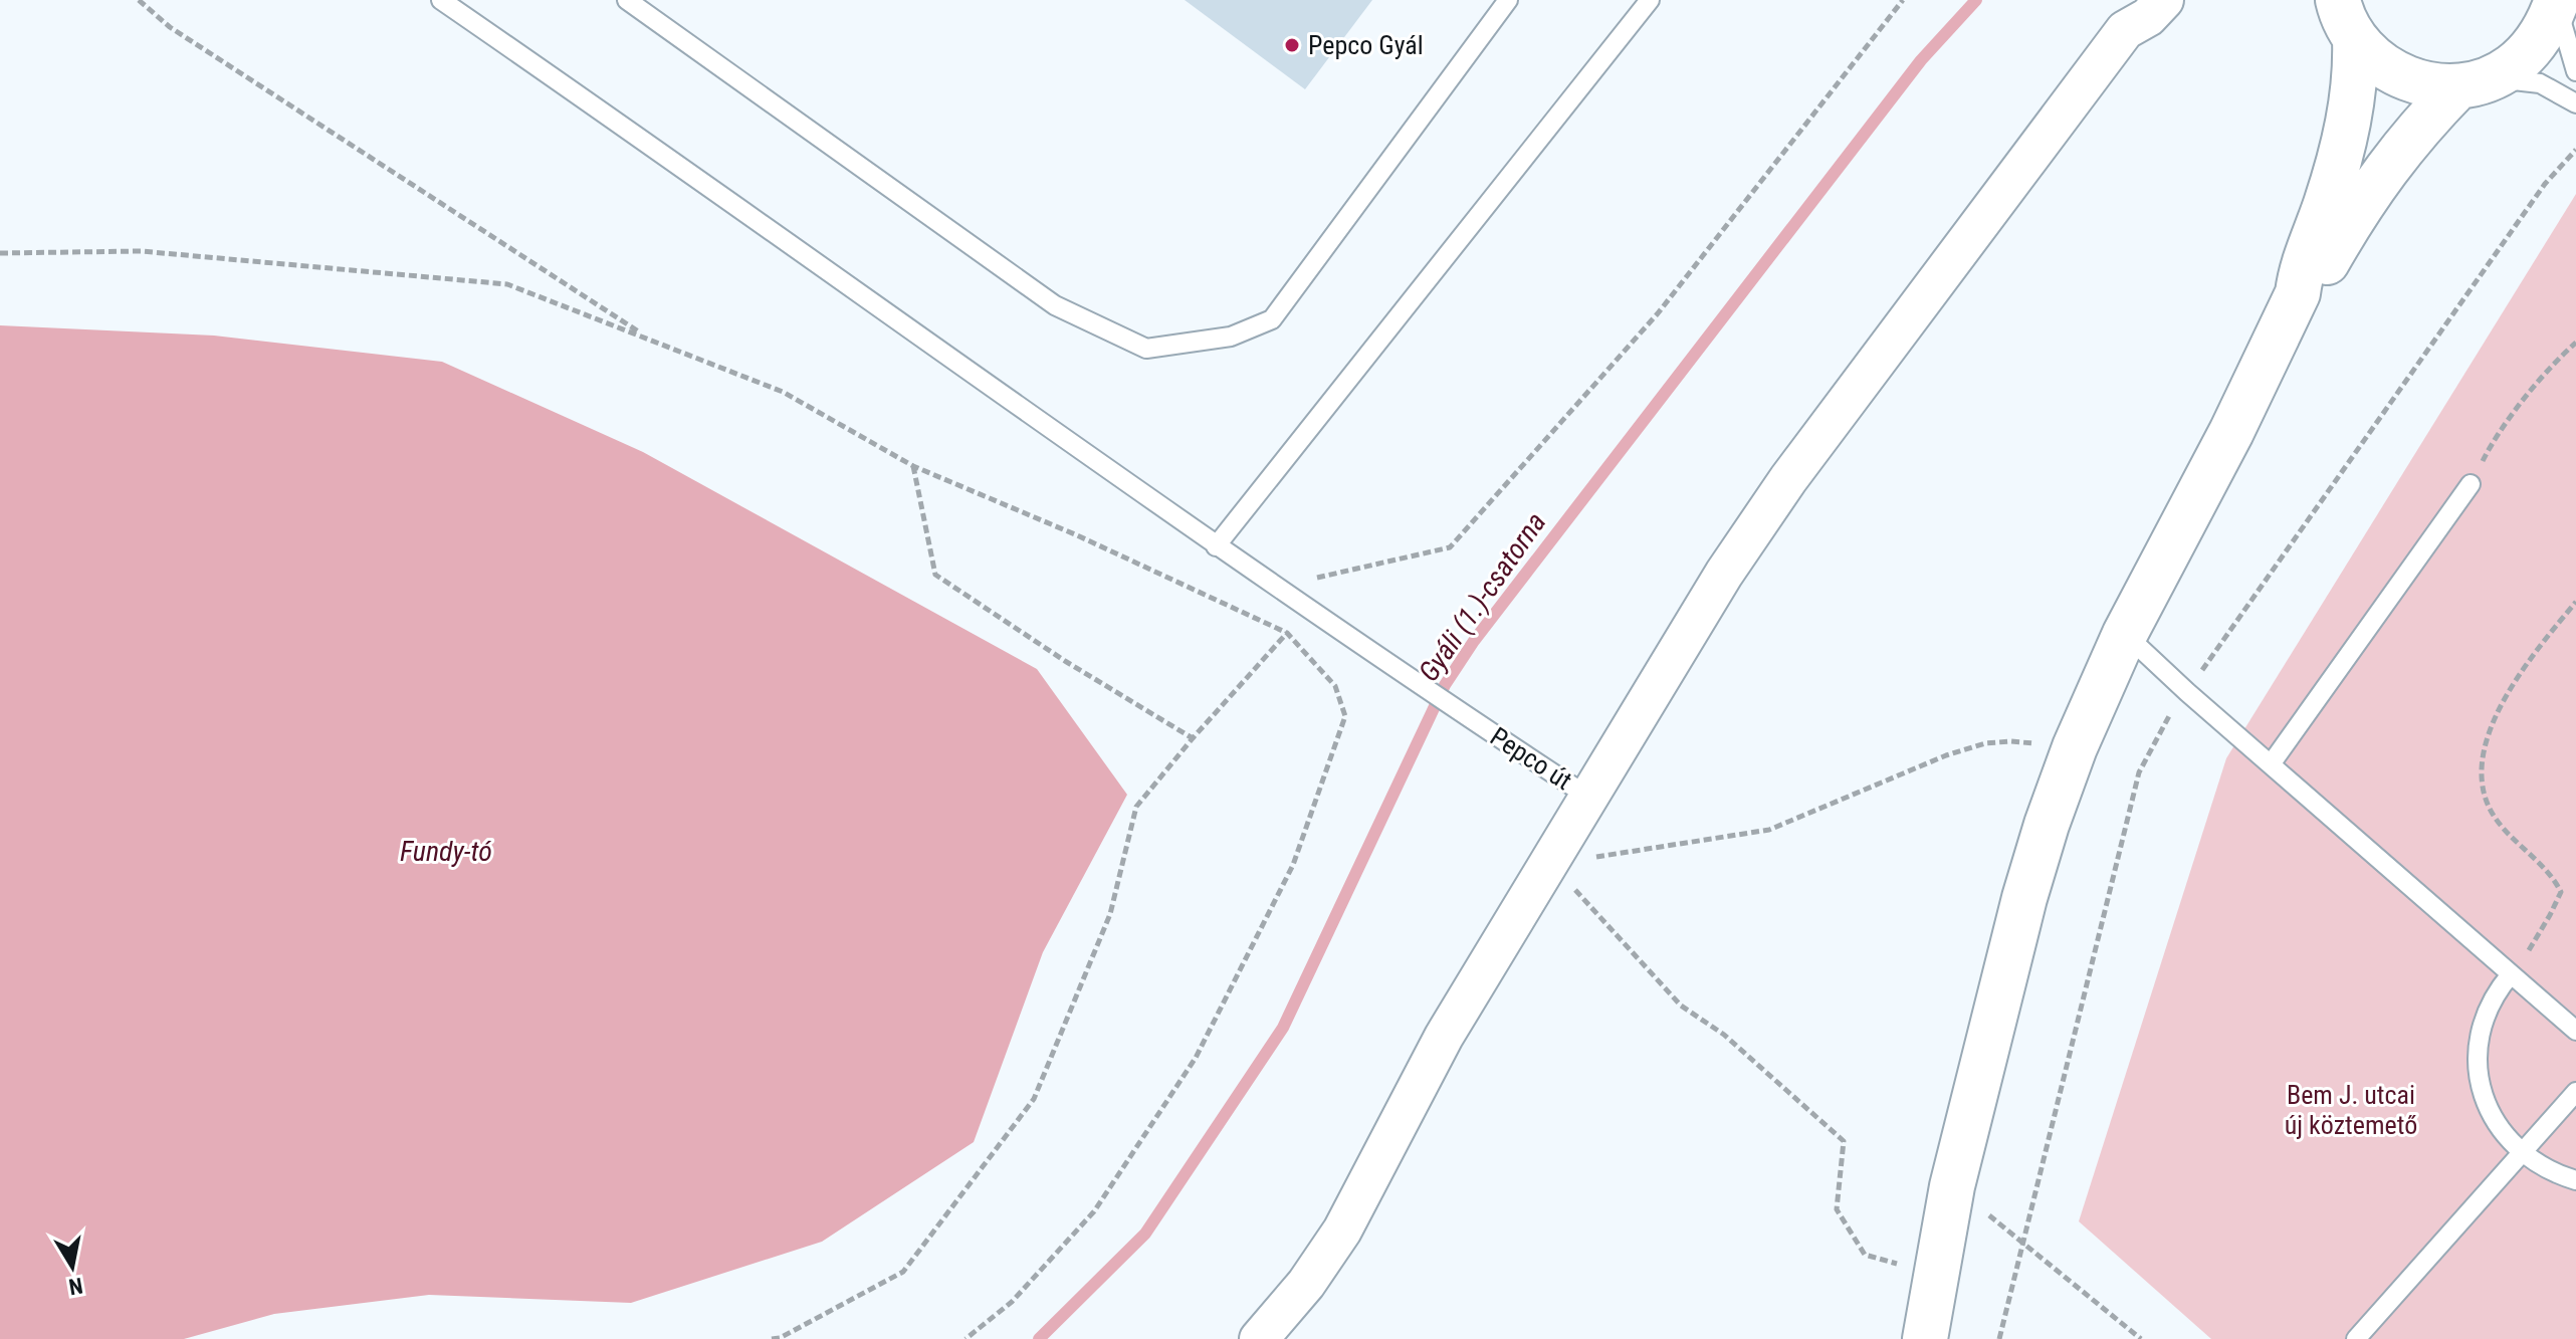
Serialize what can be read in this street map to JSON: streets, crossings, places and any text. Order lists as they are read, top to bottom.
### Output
{
  "streets": {
    "lane": ["Pepco út"]
  },
  "water": ["Gyáli (1.)-csatorna", "Fundy-tó"],
  "parks": ["Bem J. utcai új köztemető"],
  "places": ["Pepco Gyál"],
  "north": "bottom"
}
